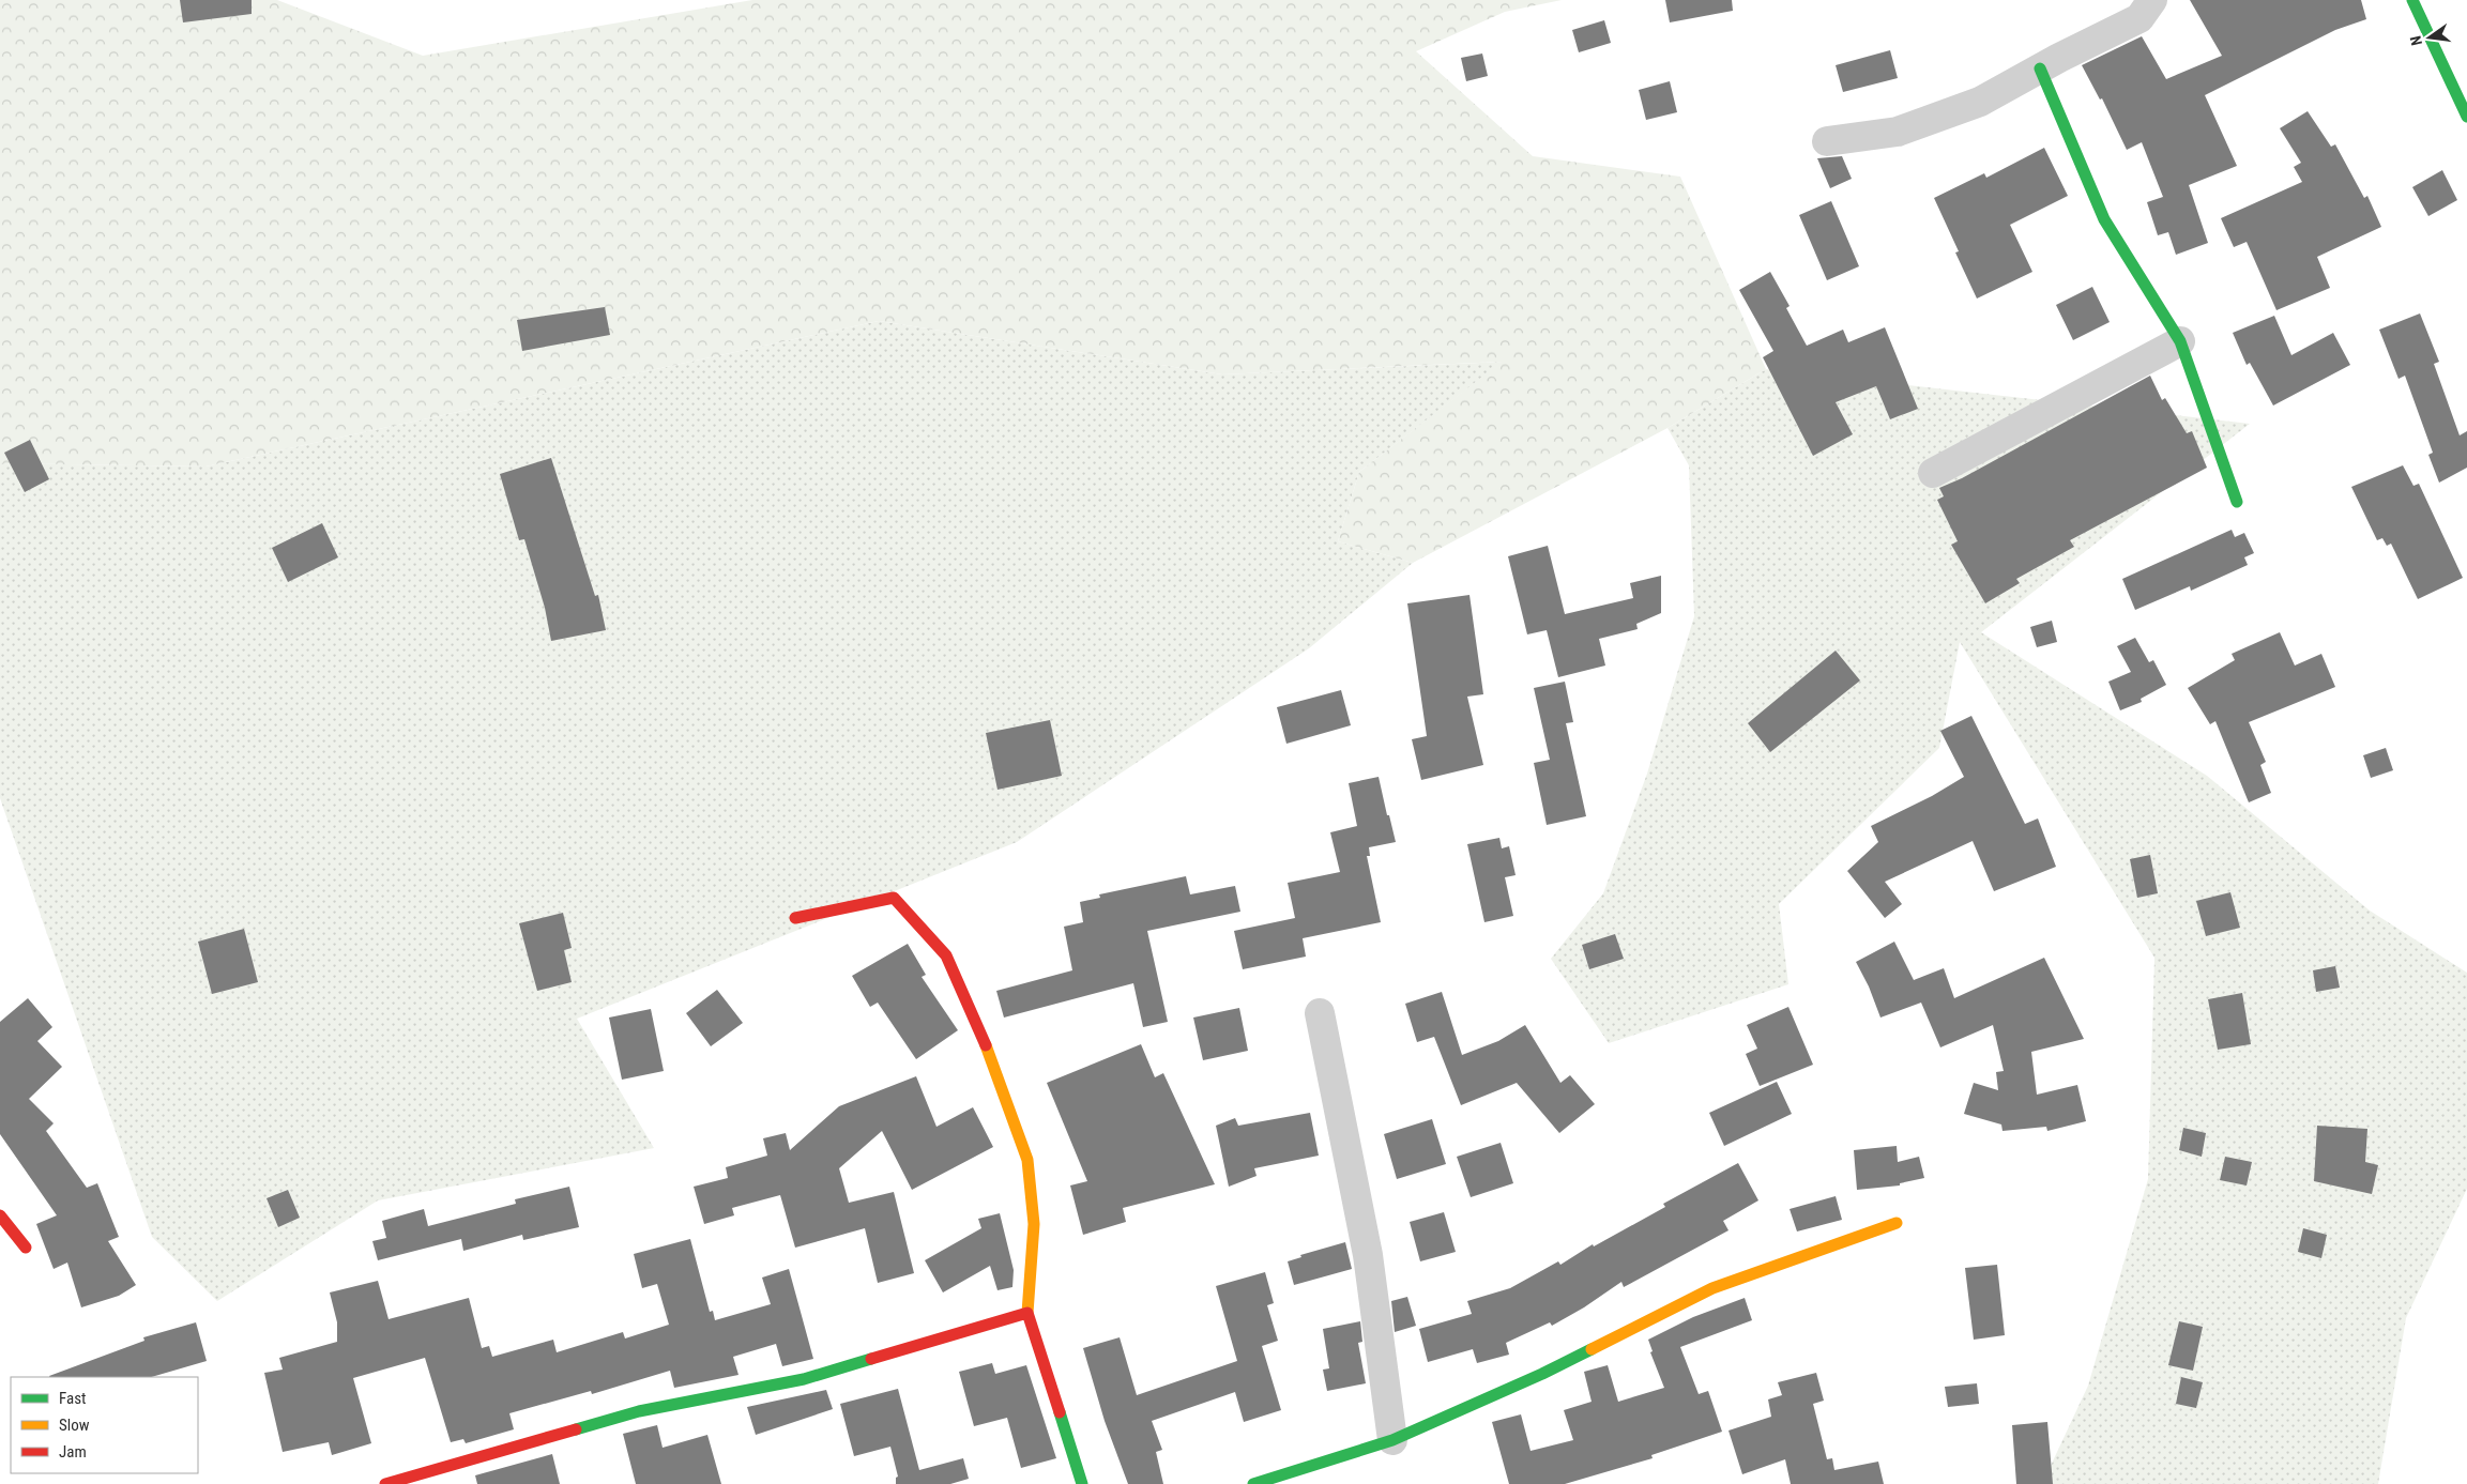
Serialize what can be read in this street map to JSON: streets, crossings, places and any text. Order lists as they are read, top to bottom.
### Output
{
  "legend": ["Fast", "Slow", "Jam"],
  "north": "left"
}
